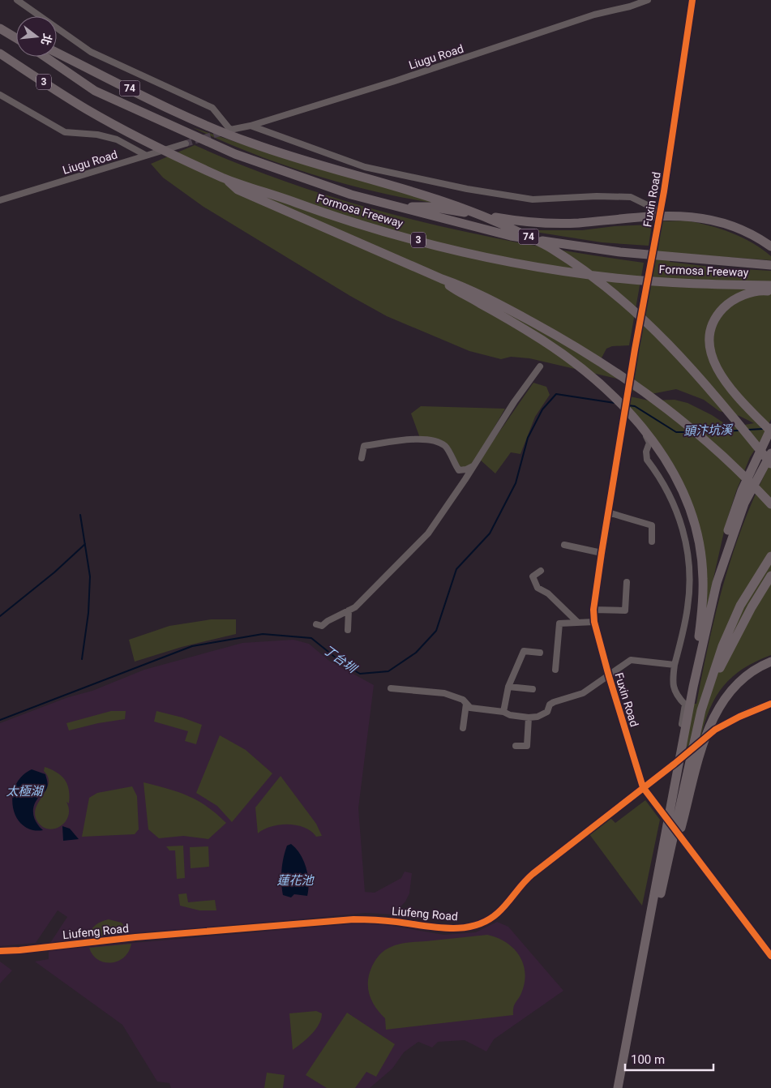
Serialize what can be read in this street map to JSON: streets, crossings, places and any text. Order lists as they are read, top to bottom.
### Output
{
  "streets": {
    "highway": ["3", "74", "Formosa Freeway"],
    "street": ["Liugu Road", "Fuxin Road", "Liufeng Road"]
  },
  "crossings": [
    ["Fuxin Road", "Liufeng Road"]
  ],
  "water": [
    "頭汴坑溪",
    "丁台圳",
    "太極湖",
    "蓮花池"
  ],
  "scale_bar": "100 m",
  "north": "right"
}
